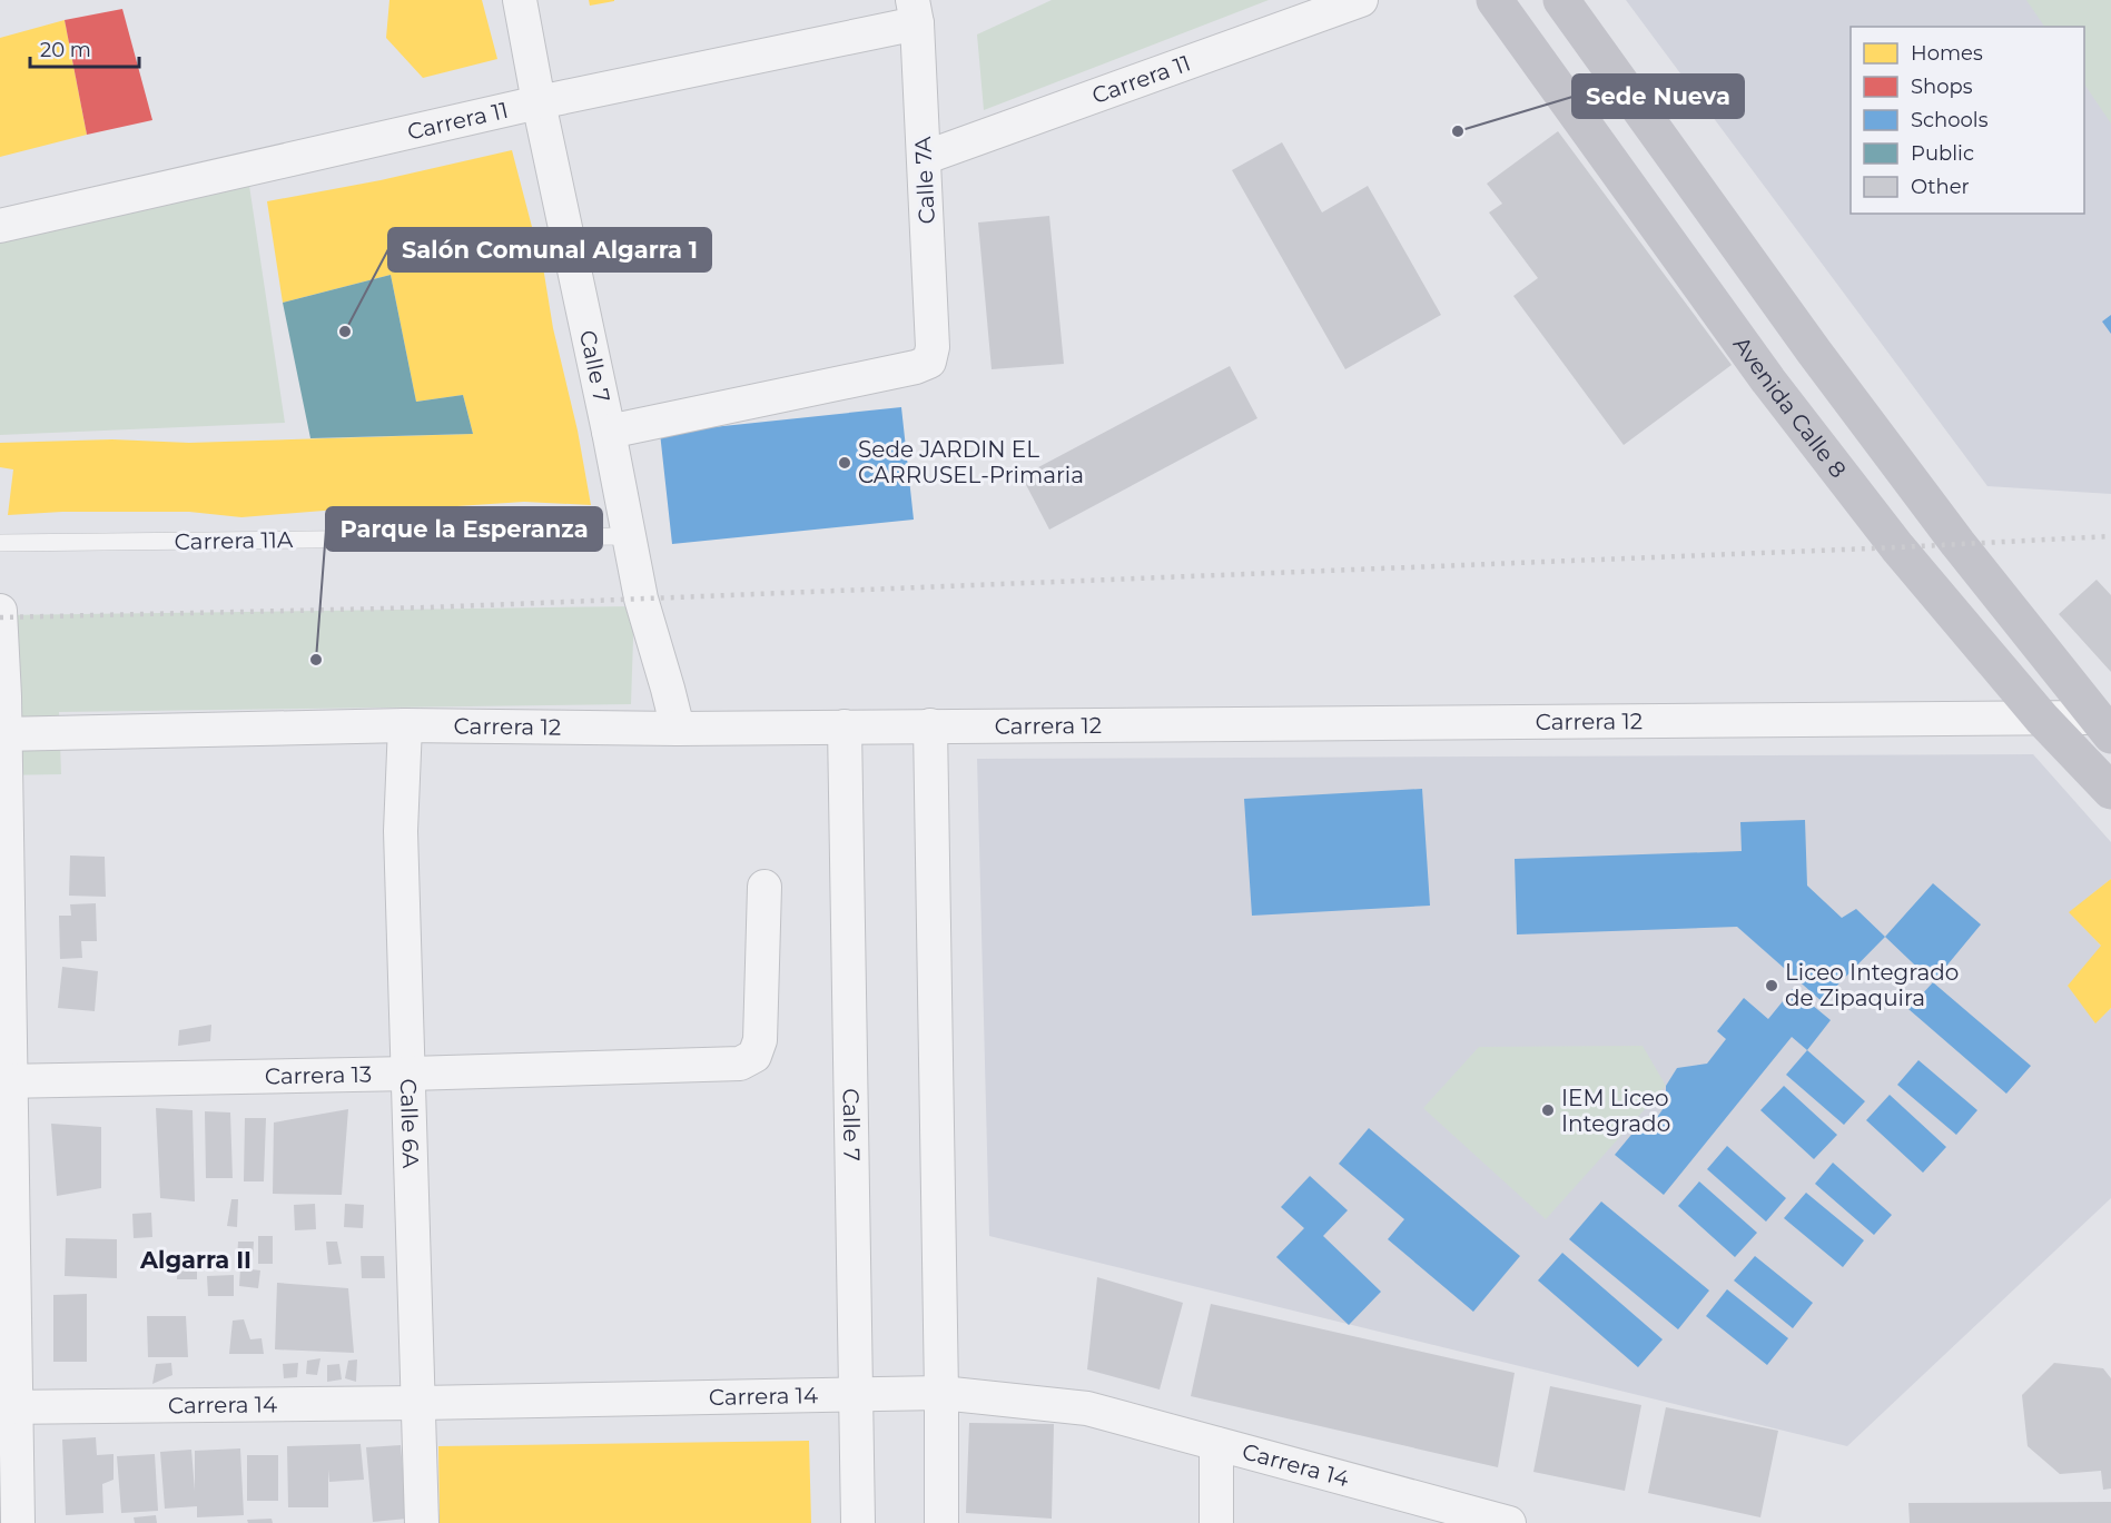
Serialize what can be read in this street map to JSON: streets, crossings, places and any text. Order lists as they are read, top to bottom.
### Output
{
  "streets": {
    "main road": ["Avenida Calle 8"],
    "street": [
      "Carrera 11",
      "Calle 7A",
      "Calle 7",
      "Carrera 12",
      "Carrera 13",
      "Calle 6A",
      "Carrera 14"
    ],
    "lane": ["Carrera 11A"]
  },
  "crossings": [
    ["Carrera 11", "Calle 7A"],
    ["Carrera 11", "Calle 7"],
    ["Calle 7A", "Calle 7"],
    ["Calle 7", "Carrera 11A"],
    ["Calle 7", "Carrera 12"],
    ["Calle 7", "Carrera 14"],
    ["Avenida Calle 8", "Carrera 12"],
    ["Carrera 12", "Calle 6A"],
    ["Carrera 13", "Calle 6A"],
    ["Calle 6A", "Carrera 14"]
  ],
  "districts": ["Algarra II"],
  "places": [
    "Sede Nueva",
    "Salón Comunal Algarra 1",
    "Sede JARDIN EL CARRUSEL-Primaria",
    "Parque la Esperanza",
    "Liceo Integrado de Zipaquira",
    "IEM Liceo Integrado"
  ],
  "legend": [
    "Homes",
    "Shops",
    "Schools",
    "Public",
    "Other"
  ],
  "scale_bar": "20 m"
}
